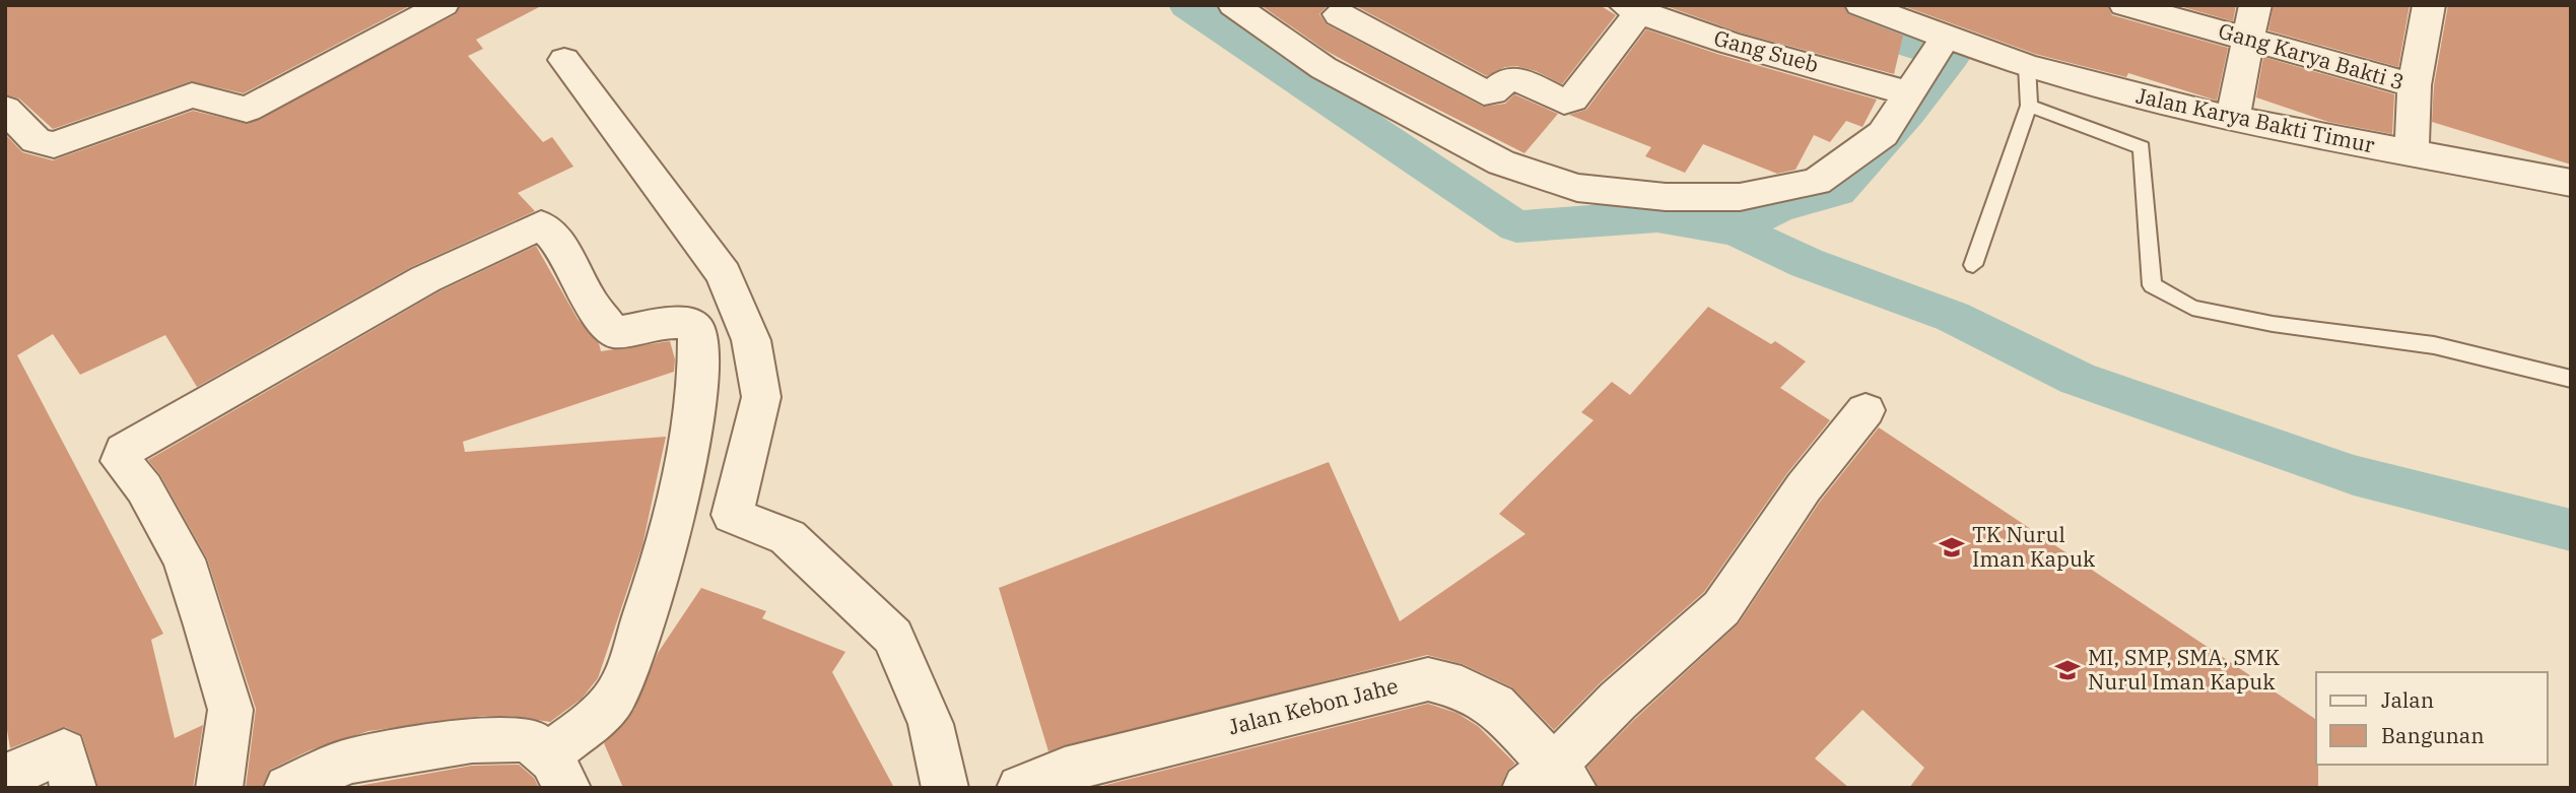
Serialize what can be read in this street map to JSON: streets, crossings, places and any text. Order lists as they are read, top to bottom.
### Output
{
  "streets": {
    "street": [
      "Gang Sueb",
      "Gang Karya Bakti 3",
      "Jalan Karya Bakti Timur",
      "Jalan Kebon Jahe"
    ]
  },
  "crossings": [
    ["Gang Sueb", "Jalan Karya Bakti Timur"]
  ],
  "places": {
    "school or university": ["TK Nurul Iman Kapuk", "MI, SMP, SMA, SMK Nurul Iman Kapuk"]
  },
  "legend": ["Jalan", "Bangunan"]
}
